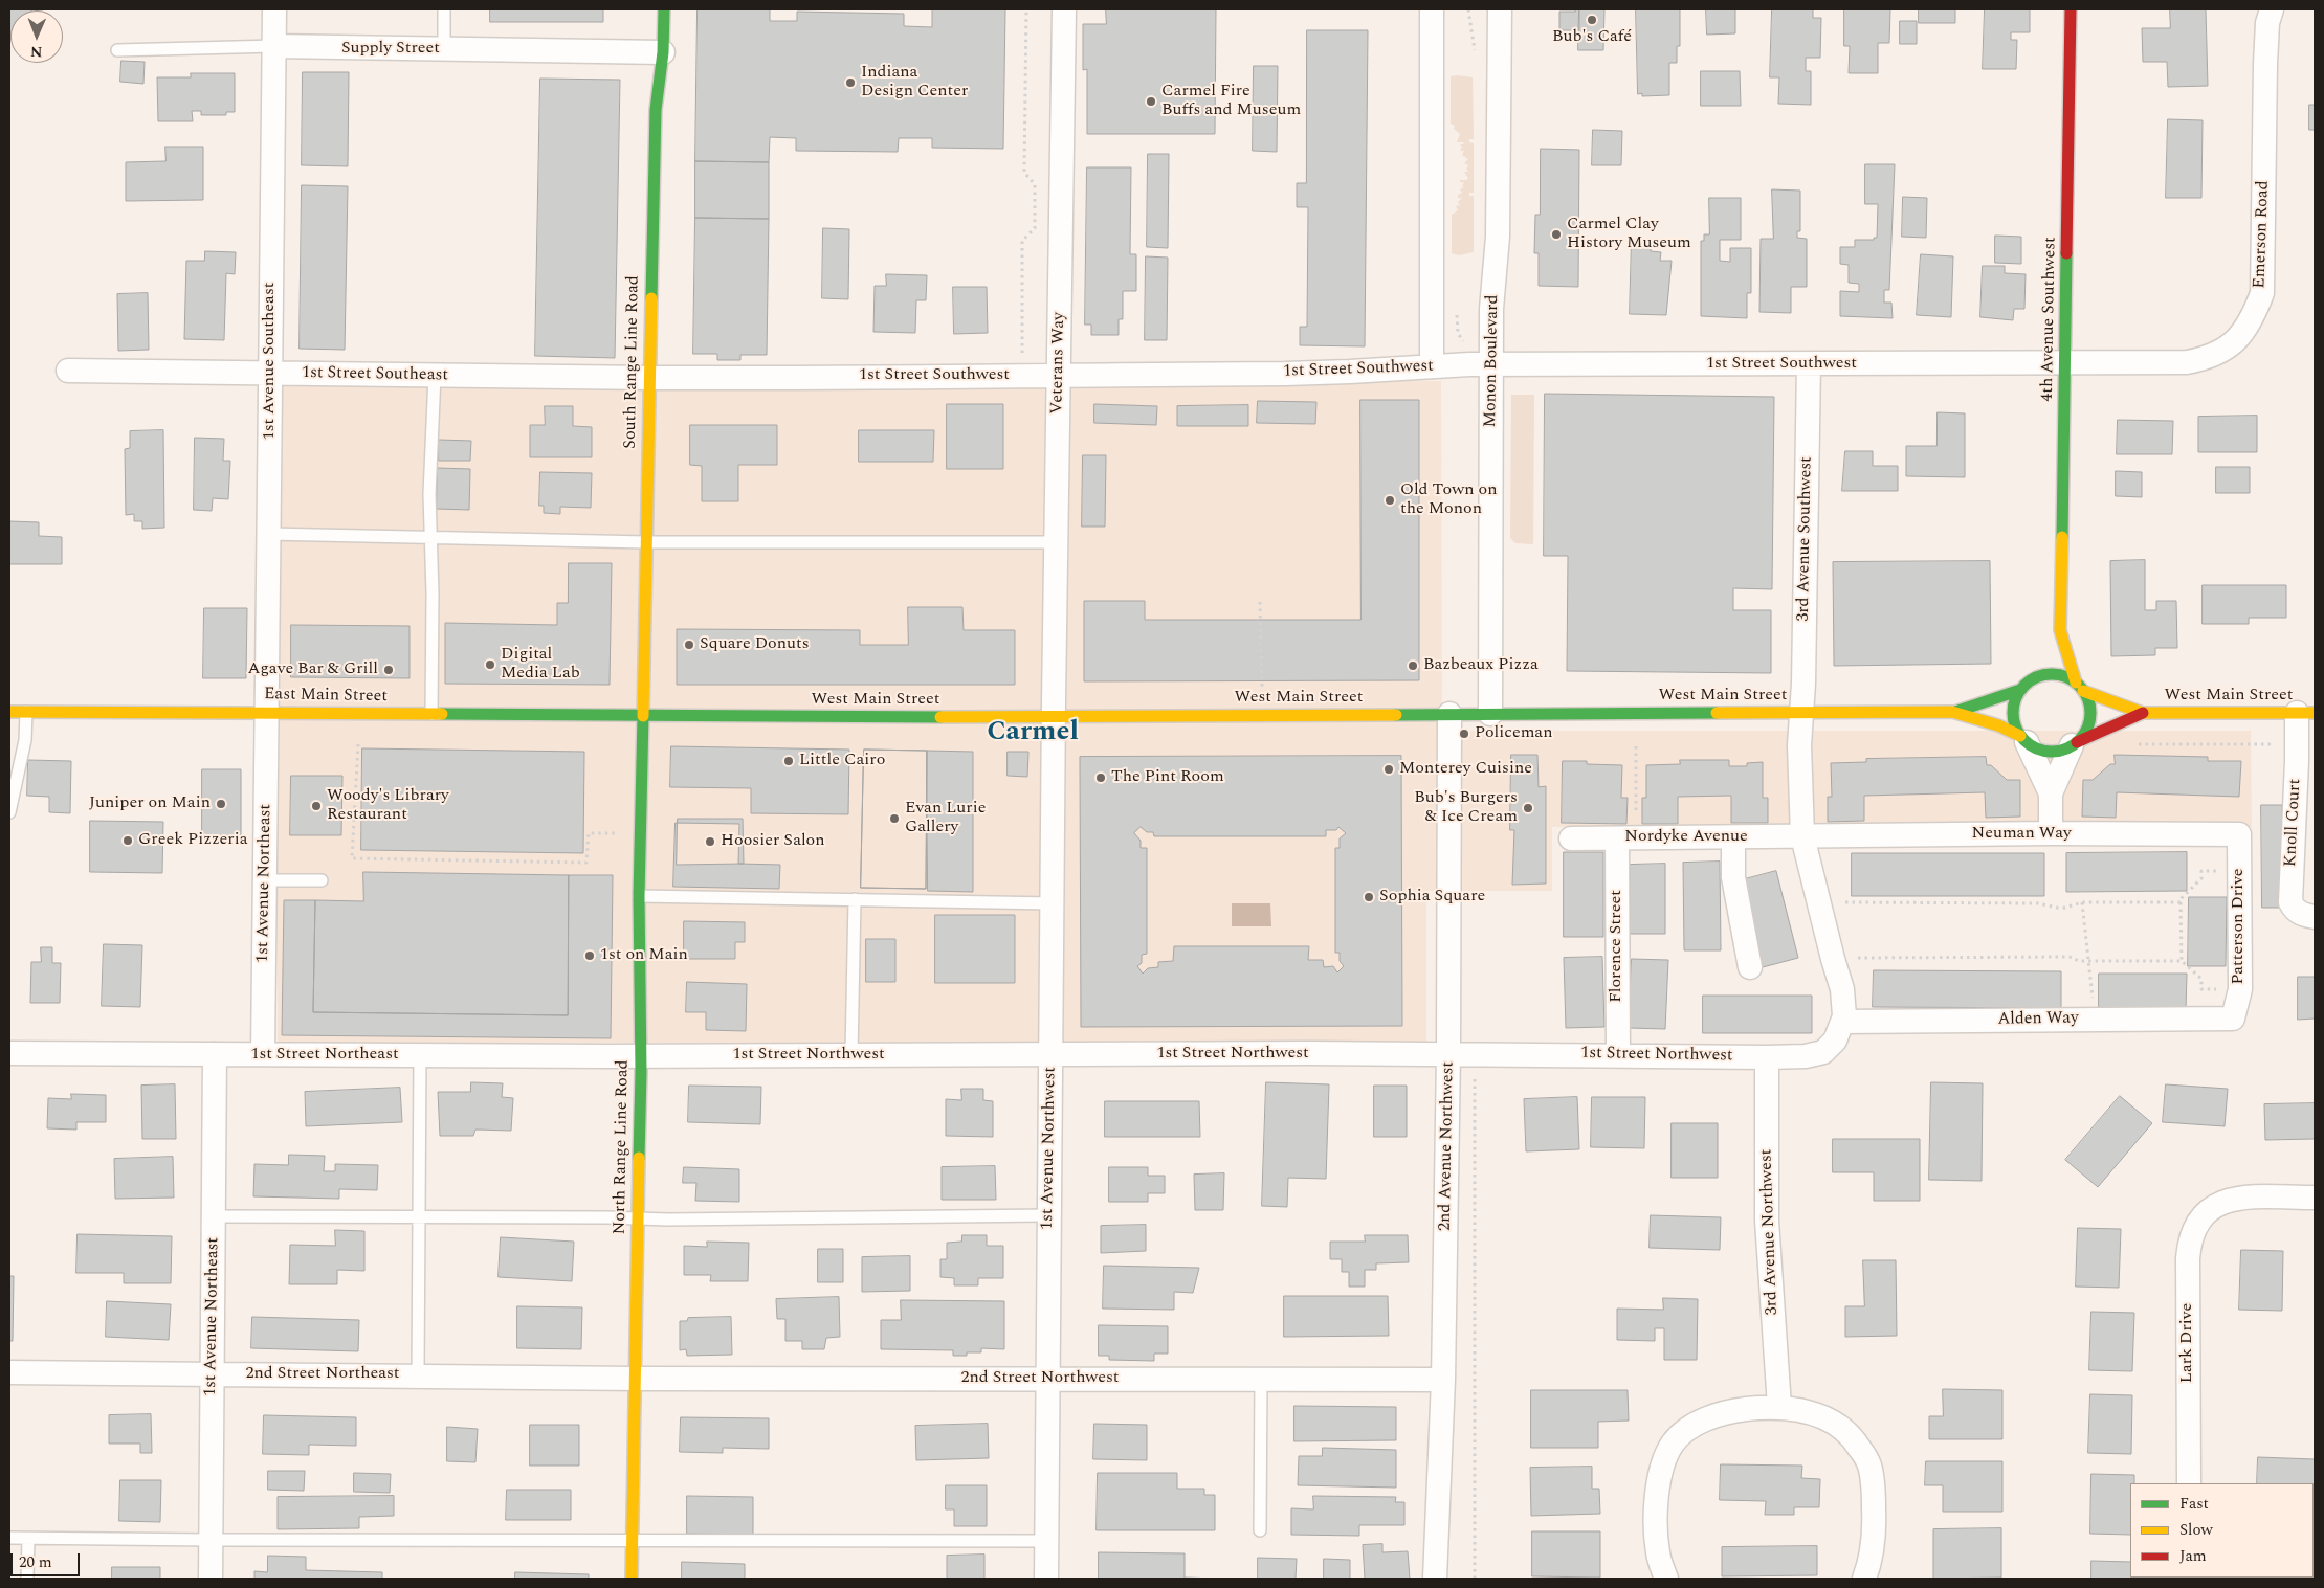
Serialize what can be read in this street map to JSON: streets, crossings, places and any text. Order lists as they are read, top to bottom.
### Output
{
  "streets": {
    "main road": [
      "4th Avenue Southwest",
      "South Range Line Road",
      "East Main Street",
      "West Main Street",
      "North Range Line Road"
    ],
    "street": [
      "Supply Street",
      "Emerson Road",
      "1st Avenue Southeast",
      "Monon Boulevard",
      "Veterans Way",
      "1st Street Southwest",
      "1st Street Southeast",
      "3rd Avenue Southwest",
      "Knoll Court",
      "Neuman Way",
      "Nordyke Avenue",
      "1st Avenue Northeast",
      "Patterson Drive",
      "Florence Street",
      "Alden Way",
      "1st Street Northwest",
      "1st Street Northeast",
      "2nd Avenue Northwest",
      "1st Avenue Northwest",
      "3rd Avenue Northwest",
      "Lark Drive",
      "2nd Street Northeast",
      "2nd Street Northwest"
    ]
  },
  "crossings": [
    ["Supply Street", "1st Avenue Southeast"],
    ["Supply Street", "South Range Line Road"],
    ["Emerson Road", "4th Avenue Southwest"],
    ["Emerson Road", "1st Street Southwest"],
    ["4th Avenue Southwest", "1st Street Southwest"],
    ["4th Avenue Southwest", "West Main Street"],
    ["1st Avenue Southeast", "1st Street Southeast"],
    ["1st Avenue Southeast", "East Main Street"],
    ["1st Avenue Southeast", "1st Avenue Northeast"],
    ["Monon Boulevard", "1st Street Southwest"],
    ["Monon Boulevard", "West Main Street"],
    ["South Range Line Road", "1st Street Southwest"],
    ["South Range Line Road", "1st Street Southeast"],
    ["South Range Line Road", "East Main Street"],
    ["South Range Line Road", "West Main Street"],
    ["South Range Line Road", "North Range Line Road"],
    ["Veterans Way", "1st Street Southwest"],
    ["Veterans Way", "West Main Street"],
    ["Veterans Way", "1st Avenue Northwest"],
    ["1st Street Southwest", "1st Street Southeast"],
    ["1st Street Southwest", "3rd Avenue Southwest"],
    ["3rd Avenue Southwest", "West Main Street"],
    ["East Main Street", "West Main Street"],
    ["East Main Street", "1st Avenue Northeast"],
    ["East Main Street", "North Range Line Road"],
    ["West Main Street", "Knoll Court"],
    ["West Main Street", "2nd Avenue Northwest"],
    ["West Main Street", "North Range Line Road"],
    ["West Main Street", "1st Avenue Northwest"],
    ["Neuman Way", "Nordyke Avenue"],
    ["Neuman Way", "Patterson Drive"],
    ["Nordyke Avenue", "Florence Street"],
    ["1st Avenue Northeast", "1st Street Northeast"],
    ["1st Avenue Northeast", "2nd Street Northeast"],
    ["Patterson Drive", "Alden Way"],
    ["Florence Street", "1st Street Northwest"],
    ["Alden Way", "1st Street Northwest"],
    ["1st Street Northwest", "1st Street Northeast"],
    ["1st Street Northwest", "2nd Avenue Northwest"],
    ["1st Street Northwest", "North Range Line Road"],
    ["1st Street Northwest", "1st Avenue Northwest"],
    ["1st Street Northwest", "3rd Avenue Northwest"],
    ["1st Street Northeast", "North Range Line Road"],
    ["2nd Avenue Northwest", "2nd Street Northwest"],
    ["North Range Line Road", "2nd Street Northeast"],
    ["North Range Line Road", "2nd Street Northwest"],
    ["1st Avenue Northwest", "2nd Street Northwest"],
    ["2nd Street Northeast", "2nd Street Northwest"]
  ],
  "districts": ["Carmel"],
  "places": [
    "Bub's Café",
    "Indiana Design Center",
    "Carmel Fire Buffs and Museum",
    "Carmel Clay History Museum",
    "Old Town on the Monon",
    "Square Donuts",
    "Digital Media Lab",
    "Bazbeaux Pizza",
    "Agave Bar & Grill",
    "Policeman",
    "Little Cairo",
    "Monterey Cuisine",
    "The Pint Room",
    "Juniper on Main",
    "Woody's Library Restaurant",
    "Bub's Burgers & Ice Cream",
    "Evan Lurie Gallery",
    "Greek Pizzeria",
    "Hoosier Salon",
    "Sophia Square",
    "1st on Main"
  ],
  "legend": ["Fast", "Slow", "Jam"],
  "scale_bar": "20 m",
  "north": "bottom"
}
